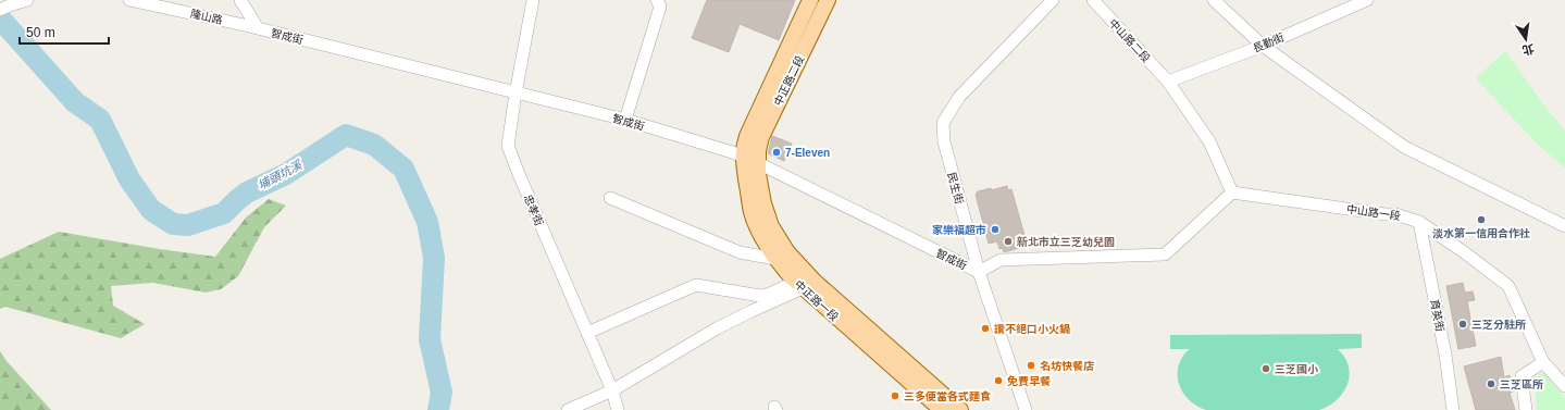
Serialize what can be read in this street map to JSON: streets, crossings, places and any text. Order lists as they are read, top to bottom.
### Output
{
  "streets": {
    "main road": ["中正路二段", "中正路一段"],
    "street": [
      "隆山路",
      "智成街",
      "中山路二段",
      "長勤街",
      "民生街",
      "忠孝街",
      "中山路一段",
      "育英街"
    ]
  },
  "crossings": [
    ["隆山路", "智成街"],
    ["智成街", "中正路二段"],
    ["智成街", "民生街"],
    ["智成街", "忠孝街"],
    ["智成街", "中正路一段"],
    ["中山路二段", "長勤街"],
    ["中正路二段", "中正路一段"],
    ["中山路一段", "育英街"]
  ],
  "water": ["埔頭坑溪"],
  "places": [
    "7-Eleven",
    "淡水第一信用合作社",
    "家樂福超市",
    "新北市立三芝幼兒園",
    "三芝分駐所",
    "讚不絕口小火鍋",
    "名坊快餐店",
    "三芝國小",
    "免費早餐",
    "三芝區所",
    "三多便當各式麵食"
  ],
  "scale_bar": "50 m",
  "north": "bottom"
}
